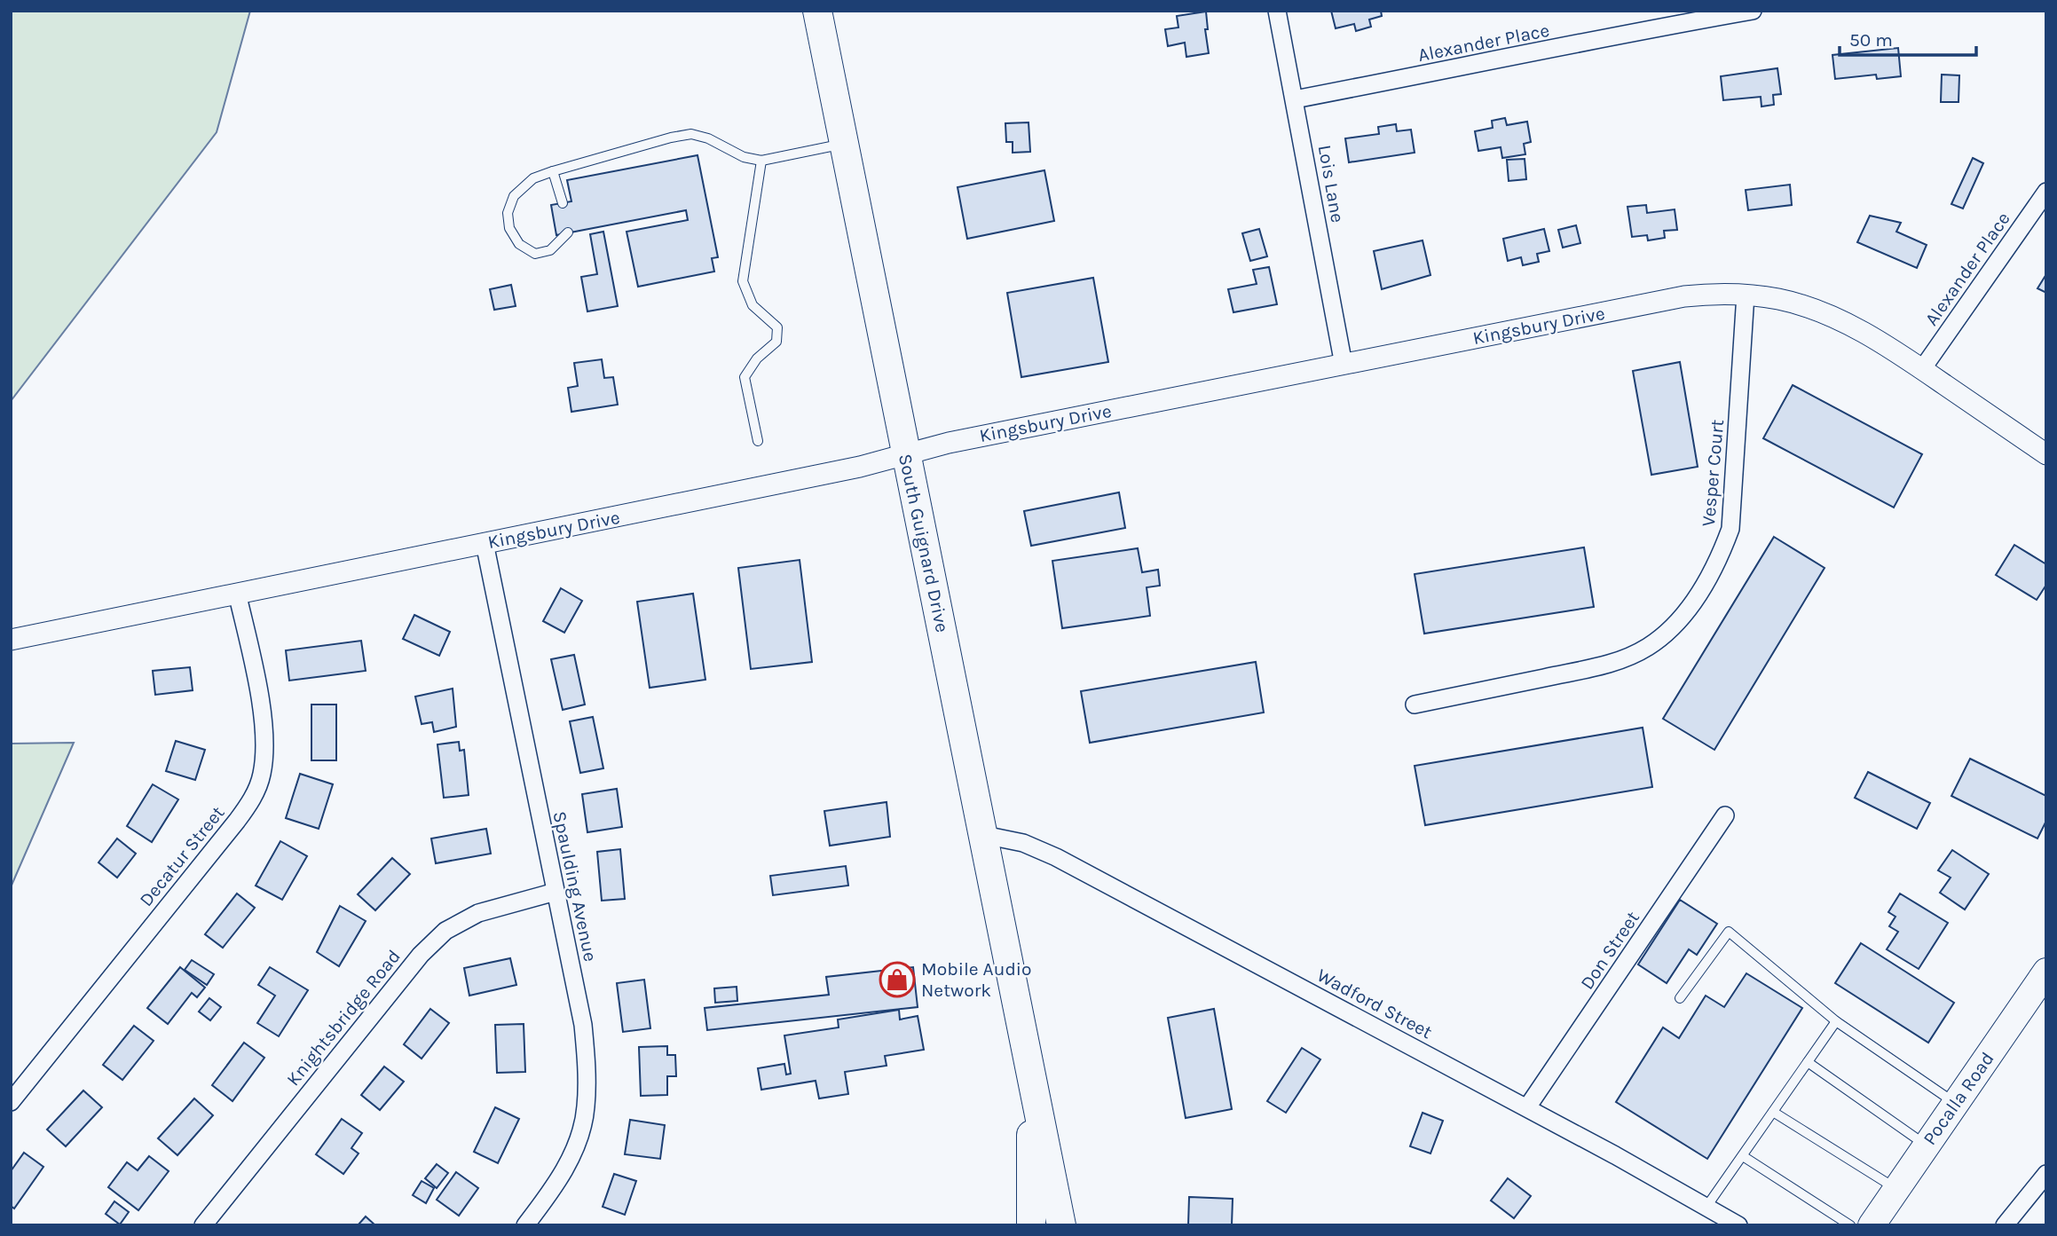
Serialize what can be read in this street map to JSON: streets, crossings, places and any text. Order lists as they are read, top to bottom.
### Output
{
  "streets": {
    "highway": ["South Guignard Drive"],
    "main road": ["Pocalla Road"],
    "street": [
      "Alexander Place",
      "Lois Lane",
      "Kingsbury Drive",
      "Vesper Court",
      "Decatur Street",
      "Spaulding Avenue",
      "Don Street",
      "Wadford Street",
      "Knightsbridge Road"
    ]
  },
  "crossings": [
    ["Alexander Place", "Lois Lane"],
    ["Alexander Place", "Kingsbury Drive"],
    ["Lois Lane", "Kingsbury Drive"],
    ["Kingsbury Drive", "Vesper Court"],
    ["Kingsbury Drive", "South Guignard Drive"],
    ["Kingsbury Drive", "Decatur Street"],
    ["Kingsbury Drive", "Spaulding Avenue"],
    ["South Guignard Drive", "Wadford Street"],
    ["Spaulding Avenue", "Knightsbridge Road"],
    ["Don Street", "Wadford Street"]
  ],
  "places": {
    "shop": ["Mobile Audio Network"]
  },
  "scale_bar": "50 m"
}
